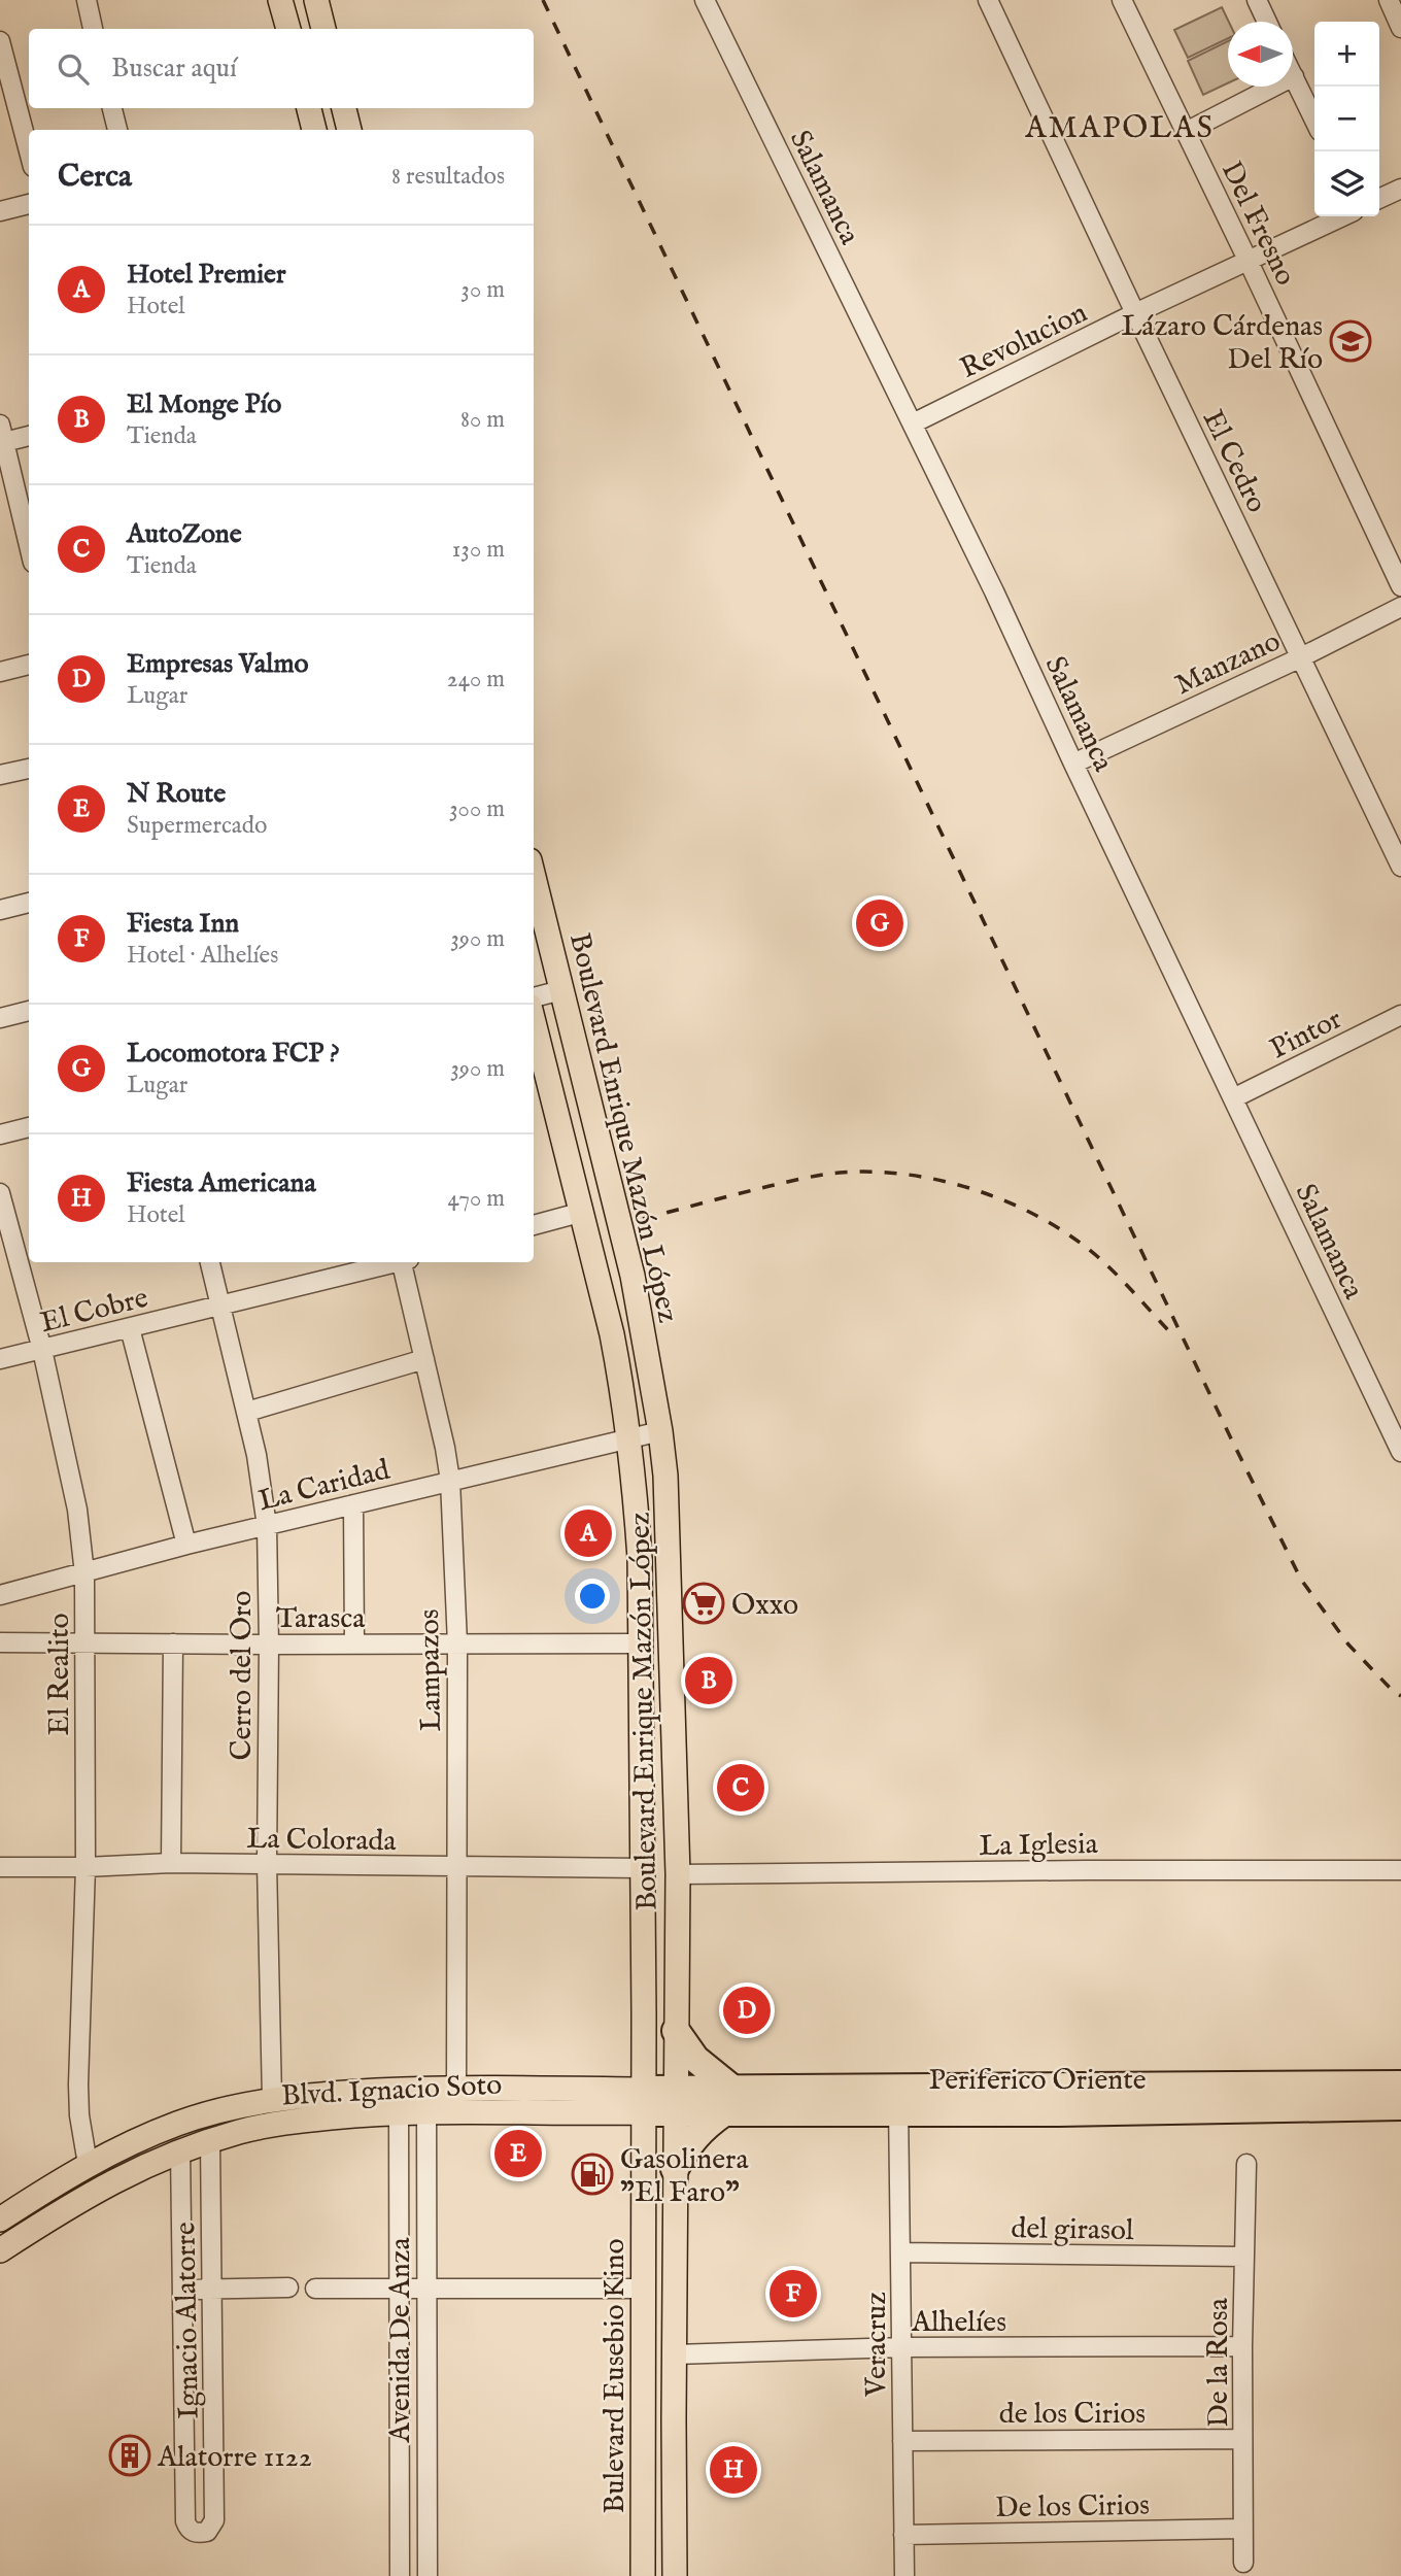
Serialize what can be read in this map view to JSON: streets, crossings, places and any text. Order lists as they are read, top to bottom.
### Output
{
  "streets": {
    "highway": ["Periferico Oriente"],
    "main road": ["Boulevard Enrique Mazón López", "Blvd. Ignacio Soto", "Bulevard Eusebio Kino"],
    "street": [
      "Salamanca",
      "Del Fresno",
      "Revolucion",
      "El Cedro",
      "Manzano",
      "Pintor",
      "El Cobre",
      "La Caridad",
      "Tarasca",
      "Lampazos",
      "El Realito",
      "Cerro del Oro",
      "La Colorada",
      "La Iglesia",
      "del girasol",
      "Ignacio Alatorre",
      "Alhelíes",
      "Avenida De Anza",
      "Veracruz",
      "De la Rosa",
      "de los Cirios",
      "De los Cirios"
    ]
  },
  "crossings": [
    ["Salamanca", "Revolucion"],
    ["Salamanca", "Manzano"],
    ["Salamanca", "Pintor"],
    ["Del Fresno", "Revolucion"],
    ["Revolucion", "El Cedro"],
    ["El Cedro", "Manzano"],
    ["Boulevard Enrique Mazón López", "La Caridad"],
    ["Boulevard Enrique Mazón López", "Tarasca"],
    ["Boulevard Enrique Mazón López", "La Colorada"],
    ["Boulevard Enrique Mazón López", "La Iglesia"],
    ["Boulevard Enrique Mazón López", "Periferico Oriente"],
    ["Boulevard Enrique Mazón López", "Blvd. Ignacio Soto"],
    ["Boulevard Enrique Mazón López", "Alhelíes"],
    ["Boulevard Enrique Mazón López", "Bulevard Eusebio Kino"],
    ["El Cobre", "El Realito"],
    ["El Cobre", "Cerro del Oro"],
    ["La Caridad", "Lampazos"],
    ["La Caridad", "El Realito"],
    ["La Caridad", "Cerro del Oro"],
    ["Tarasca", "Lampazos"],
    ["Tarasca", "El Realito"],
    ["Tarasca", "Cerro del Oro"],
    ["Lampazos", "La Colorada"],
    ["Lampazos", "Blvd. Ignacio Soto"],
    ["El Realito", "La Colorada"],
    ["El Realito", "Blvd. Ignacio Soto"],
    ["Cerro del Oro", "La Colorada"],
    ["Cerro del Oro", "Blvd. Ignacio Soto"],
    ["Periferico Oriente", "Blvd. Ignacio Soto"],
    ["Periferico Oriente", "Veracruz"],
    ["Periferico Oriente", "Bulevard Eusebio Kino"],
    ["Blvd. Ignacio Soto", "Ignacio Alatorre"],
    ["Blvd. Ignacio Soto", "Avenida De Anza"],
    ["Blvd. Ignacio Soto", "Bulevard Eusebio Kino"],
    ["del girasol", "Veracruz"],
    ["del girasol", "De la Rosa"],
    ["Alhelíes", "Veracruz"],
    ["Alhelíes", "De la Rosa"],
    ["Veracruz", "de los Cirios"],
    ["Veracruz", "De los Cirios"],
    ["De la Rosa", "de los Cirios"],
    ["De la Rosa", "De los Cirios"]
  ],
  "districts": ["AMAPOLAS"],
  "places": {
    "school or university": ["Lázaro Cárdenas Del Río"],
    "supermarket": ["Oxxo"],
    "fuel station": ["Gasolinera \"El Faro\""],
    "building": ["Alatorre 1122"]
  },
  "north": "left",
  "page": {
    "map_buttons": ["+", "−"],
    "search": "Buscar aquí",
    "heading": ["Cerca", "8 resultados"],
    "list": [
      {
        "mark": "A",
        "name": "Hotel Premier",
        "note": "Hotel",
        "value": "30 m"
      },
      {
        "mark": "B",
        "name": "El Monge Pío",
        "note": "Tienda",
        "value": "80 m"
      },
      {
        "mark": "C",
        "name": "AutoZone",
        "note": "Tienda",
        "value": "130 m"
      },
      {
        "mark": "D",
        "name": "Empresas Valmo",
        "note": "Lugar",
        "value": "240 m"
      },
      {
        "mark": "E",
        "name": "N Route",
        "note": "Supermercado",
        "value": "300 m"
      },
      {
        "mark": "F",
        "name": "Fiesta Inn",
        "note": "Hotel · Alhelíes",
        "value": "390 m"
      },
      {
        "mark": "G",
        "name": "Locomotora FCP ?",
        "note": "Lugar",
        "value": "390 m"
      },
      {
        "mark": "H",
        "name": "Fiesta Americana",
        "note": "Hotel",
        "value": "470 m"
      }
    ],
    "pins": [
      "G",
      "A",
      "B",
      "C",
      "D",
      "E",
      "F",
      "H"
    ]
  }
}
